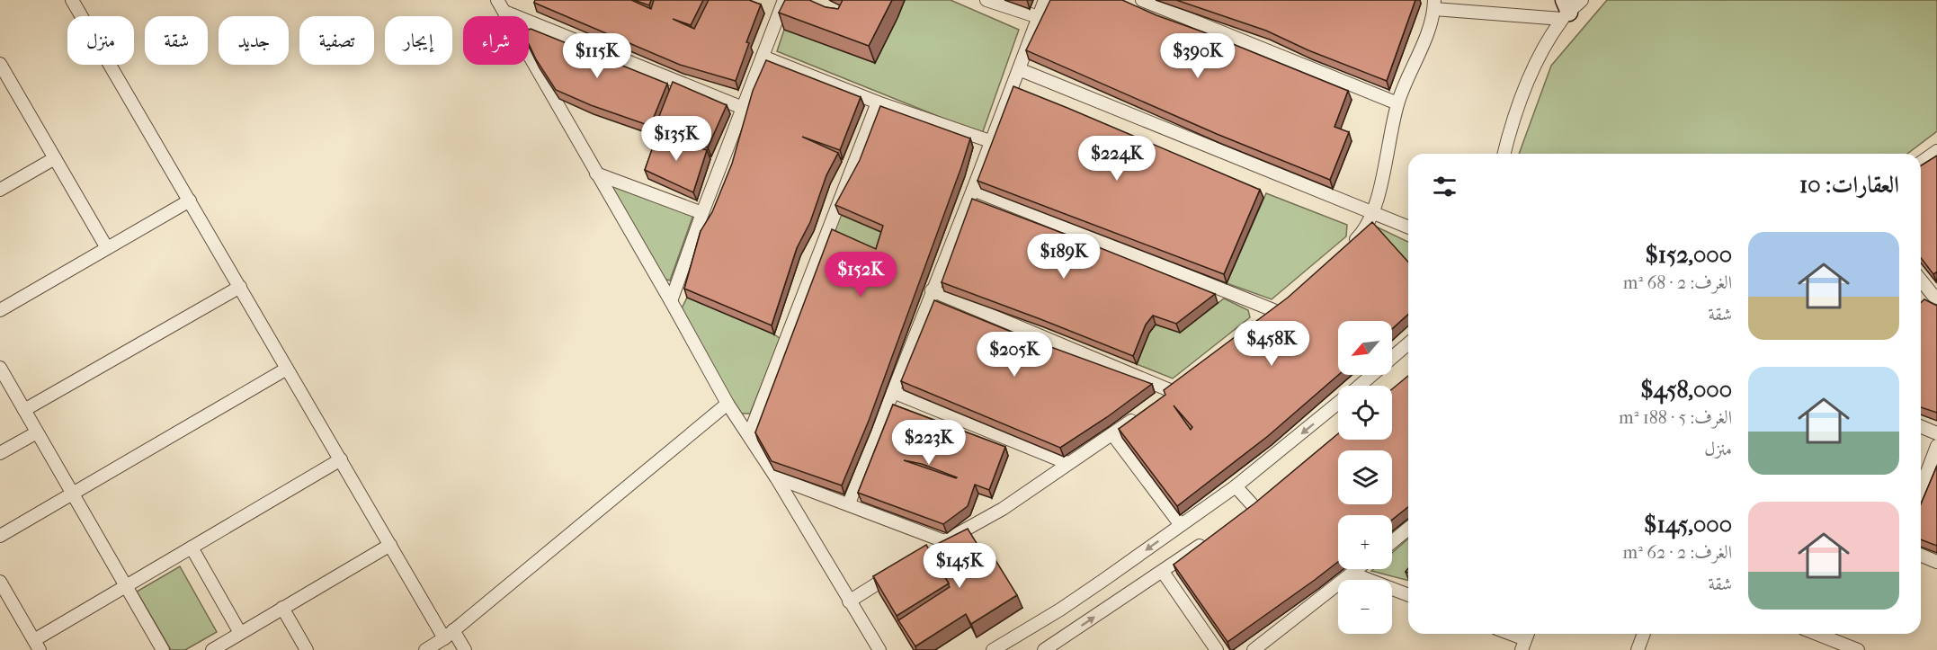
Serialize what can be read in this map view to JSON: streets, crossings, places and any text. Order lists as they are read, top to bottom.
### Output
{
  "north": "bottom left",
  "page": {
    "chip": [
      "شراء",
      "إيجار",
      "تصفية",
      "جديد",
      "شقة",
      "منزل"
    ],
    "price": [
      "$115K",
      "$390K",
      "$135K",
      "$224K",
      "$189K",
      "$152K",
      "$458K",
      "$205K",
      "$223K",
      "$145K"
    ],
    "heading": "العقارات: 10",
    "list": [
      {
        "name": "$152,000",
        "note": "الغرف: 2 · 68 m² · شقة"
      },
      {
        "name": "$458,000",
        "note": "الغرف: 5 · 188 m² · منزل"
      },
      {
        "name": "$145,000",
        "note": "الغرف: 2 · 62 m² · شقة"
      }
    ],
    "map_buttons": ["+", "−"]
  }
}
